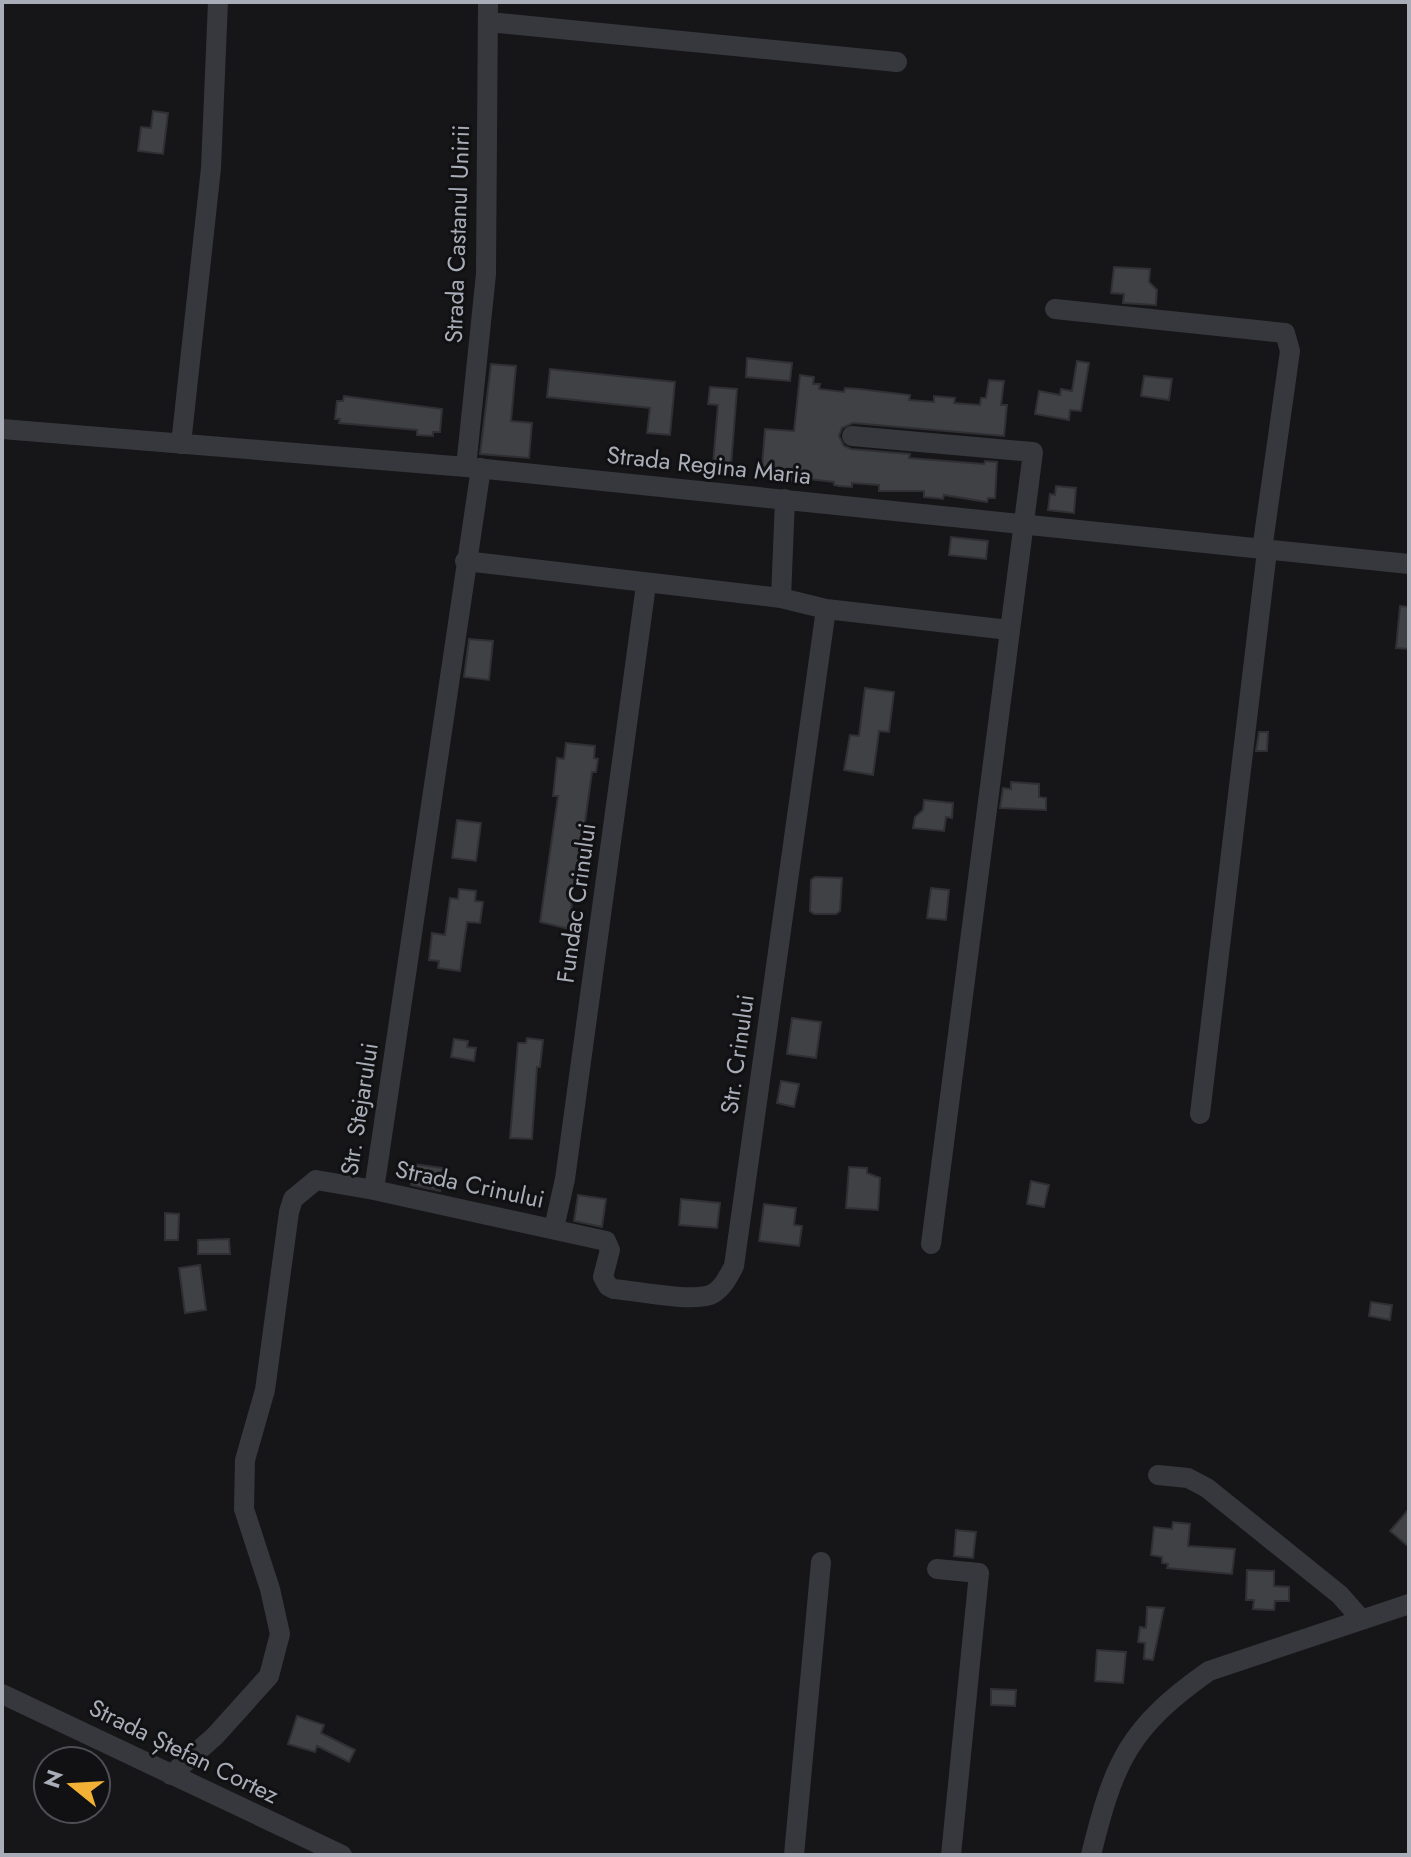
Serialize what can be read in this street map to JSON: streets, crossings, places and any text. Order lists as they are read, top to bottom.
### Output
{
  "streets": {
    "street": [
      "Strada Castanul Unirii",
      "Strada Regina Maria",
      "Fundac Crinului",
      "Str. Crinului",
      "Str. Stejarului",
      "Strada Crinului",
      "Strada Ștefan Cortez"
    ]
  },
  "crossings": [
    ["Strada Castanul Unirii", "Strada Regina Maria"],
    ["Strada Castanul Unirii", "Str. Stejarului"],
    ["Strada Regina Maria", "Str. Stejarului"],
    ["Fundac Crinului", "Str. Crinului"],
    ["Fundac Crinului", "Strada Crinului"],
    ["Str. Crinului", "Strada Crinului"],
    ["Str. Stejarului", "Strada Crinului"],
    ["Str. Stejarului", "Strada Ștefan Cortez"]
  ],
  "north": "left"
}
